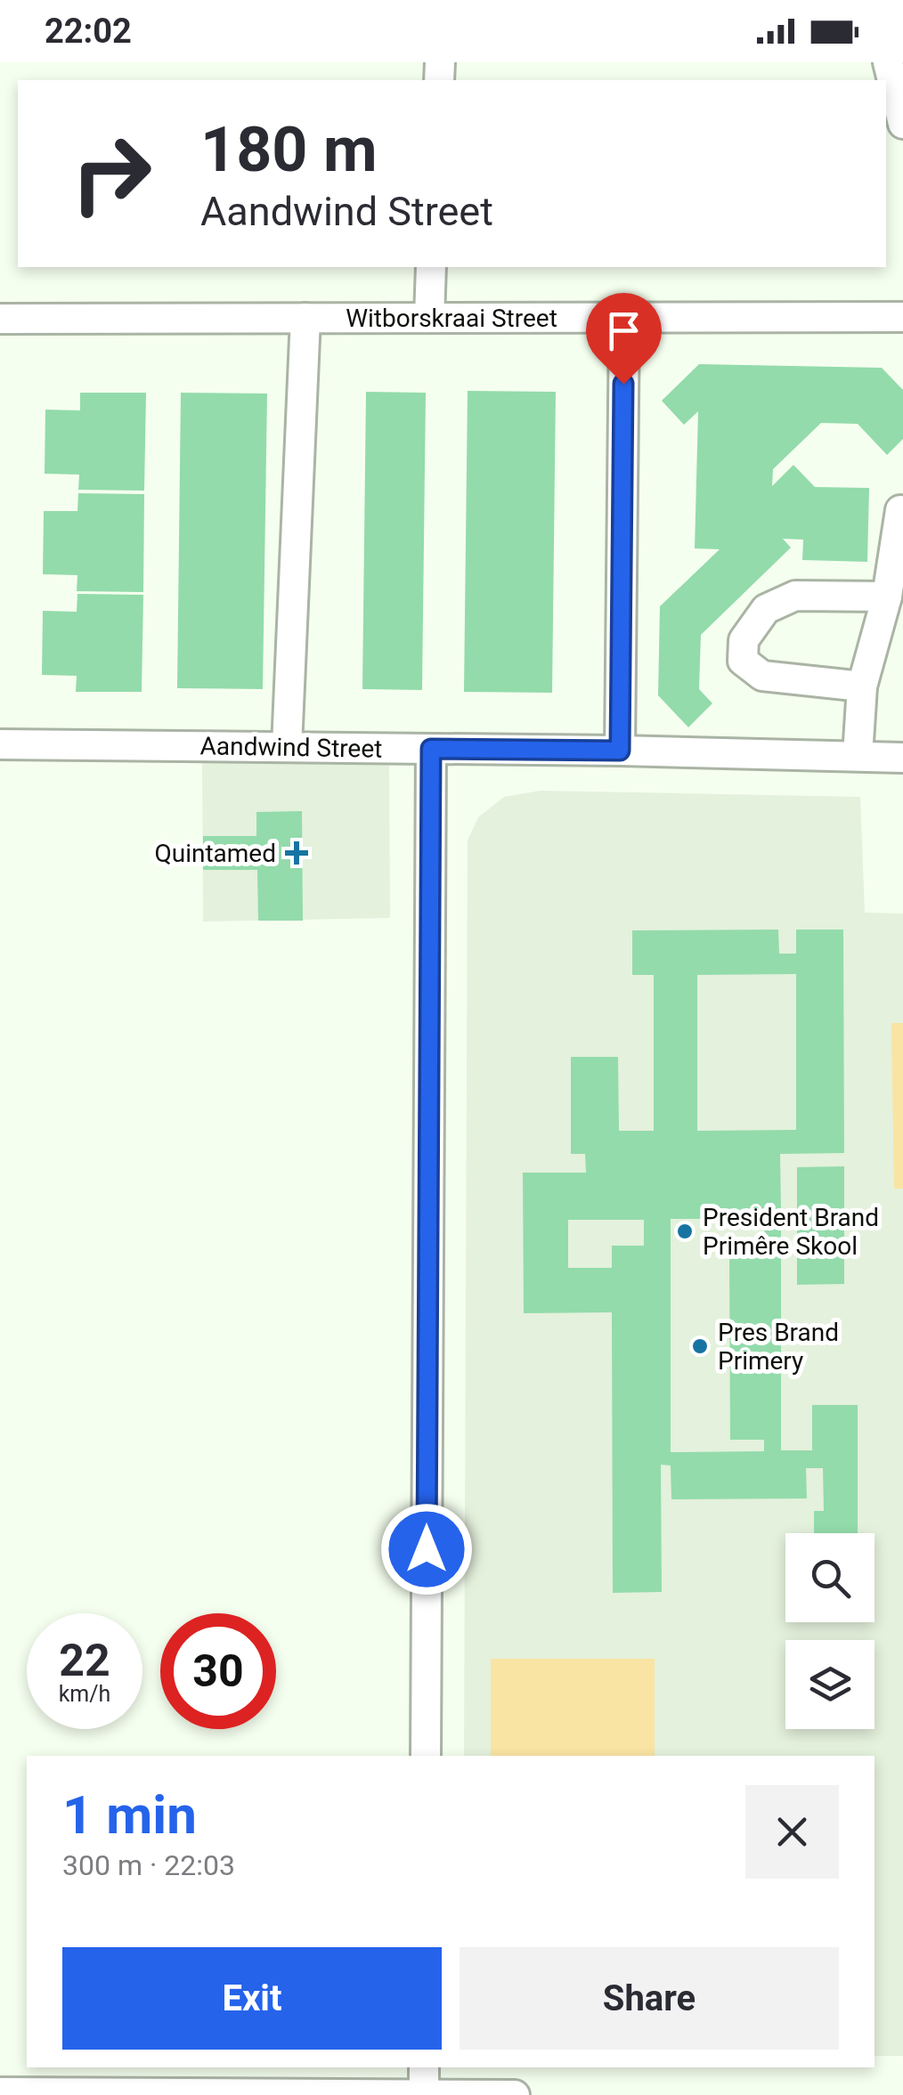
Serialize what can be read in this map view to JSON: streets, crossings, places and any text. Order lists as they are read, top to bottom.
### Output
{
  "streets": {
    "street": ["Witborskraai Street", "Aandwind Street"]
  },
  "places": {
    "health": ["Quintamed"],
    "other": ["President Brand Primêre Skool", "Pres Brand Primery"]
  },
  "page": {
    "status": "22:02",
    "turn": ["180 m", "Aandwind Street"],
    "speed": "22 km/h",
    "limit": "30",
    "heading": ["1 min", "300 m · 22:03"],
    "buttons": ["Exit", "Share"]
  }
}
